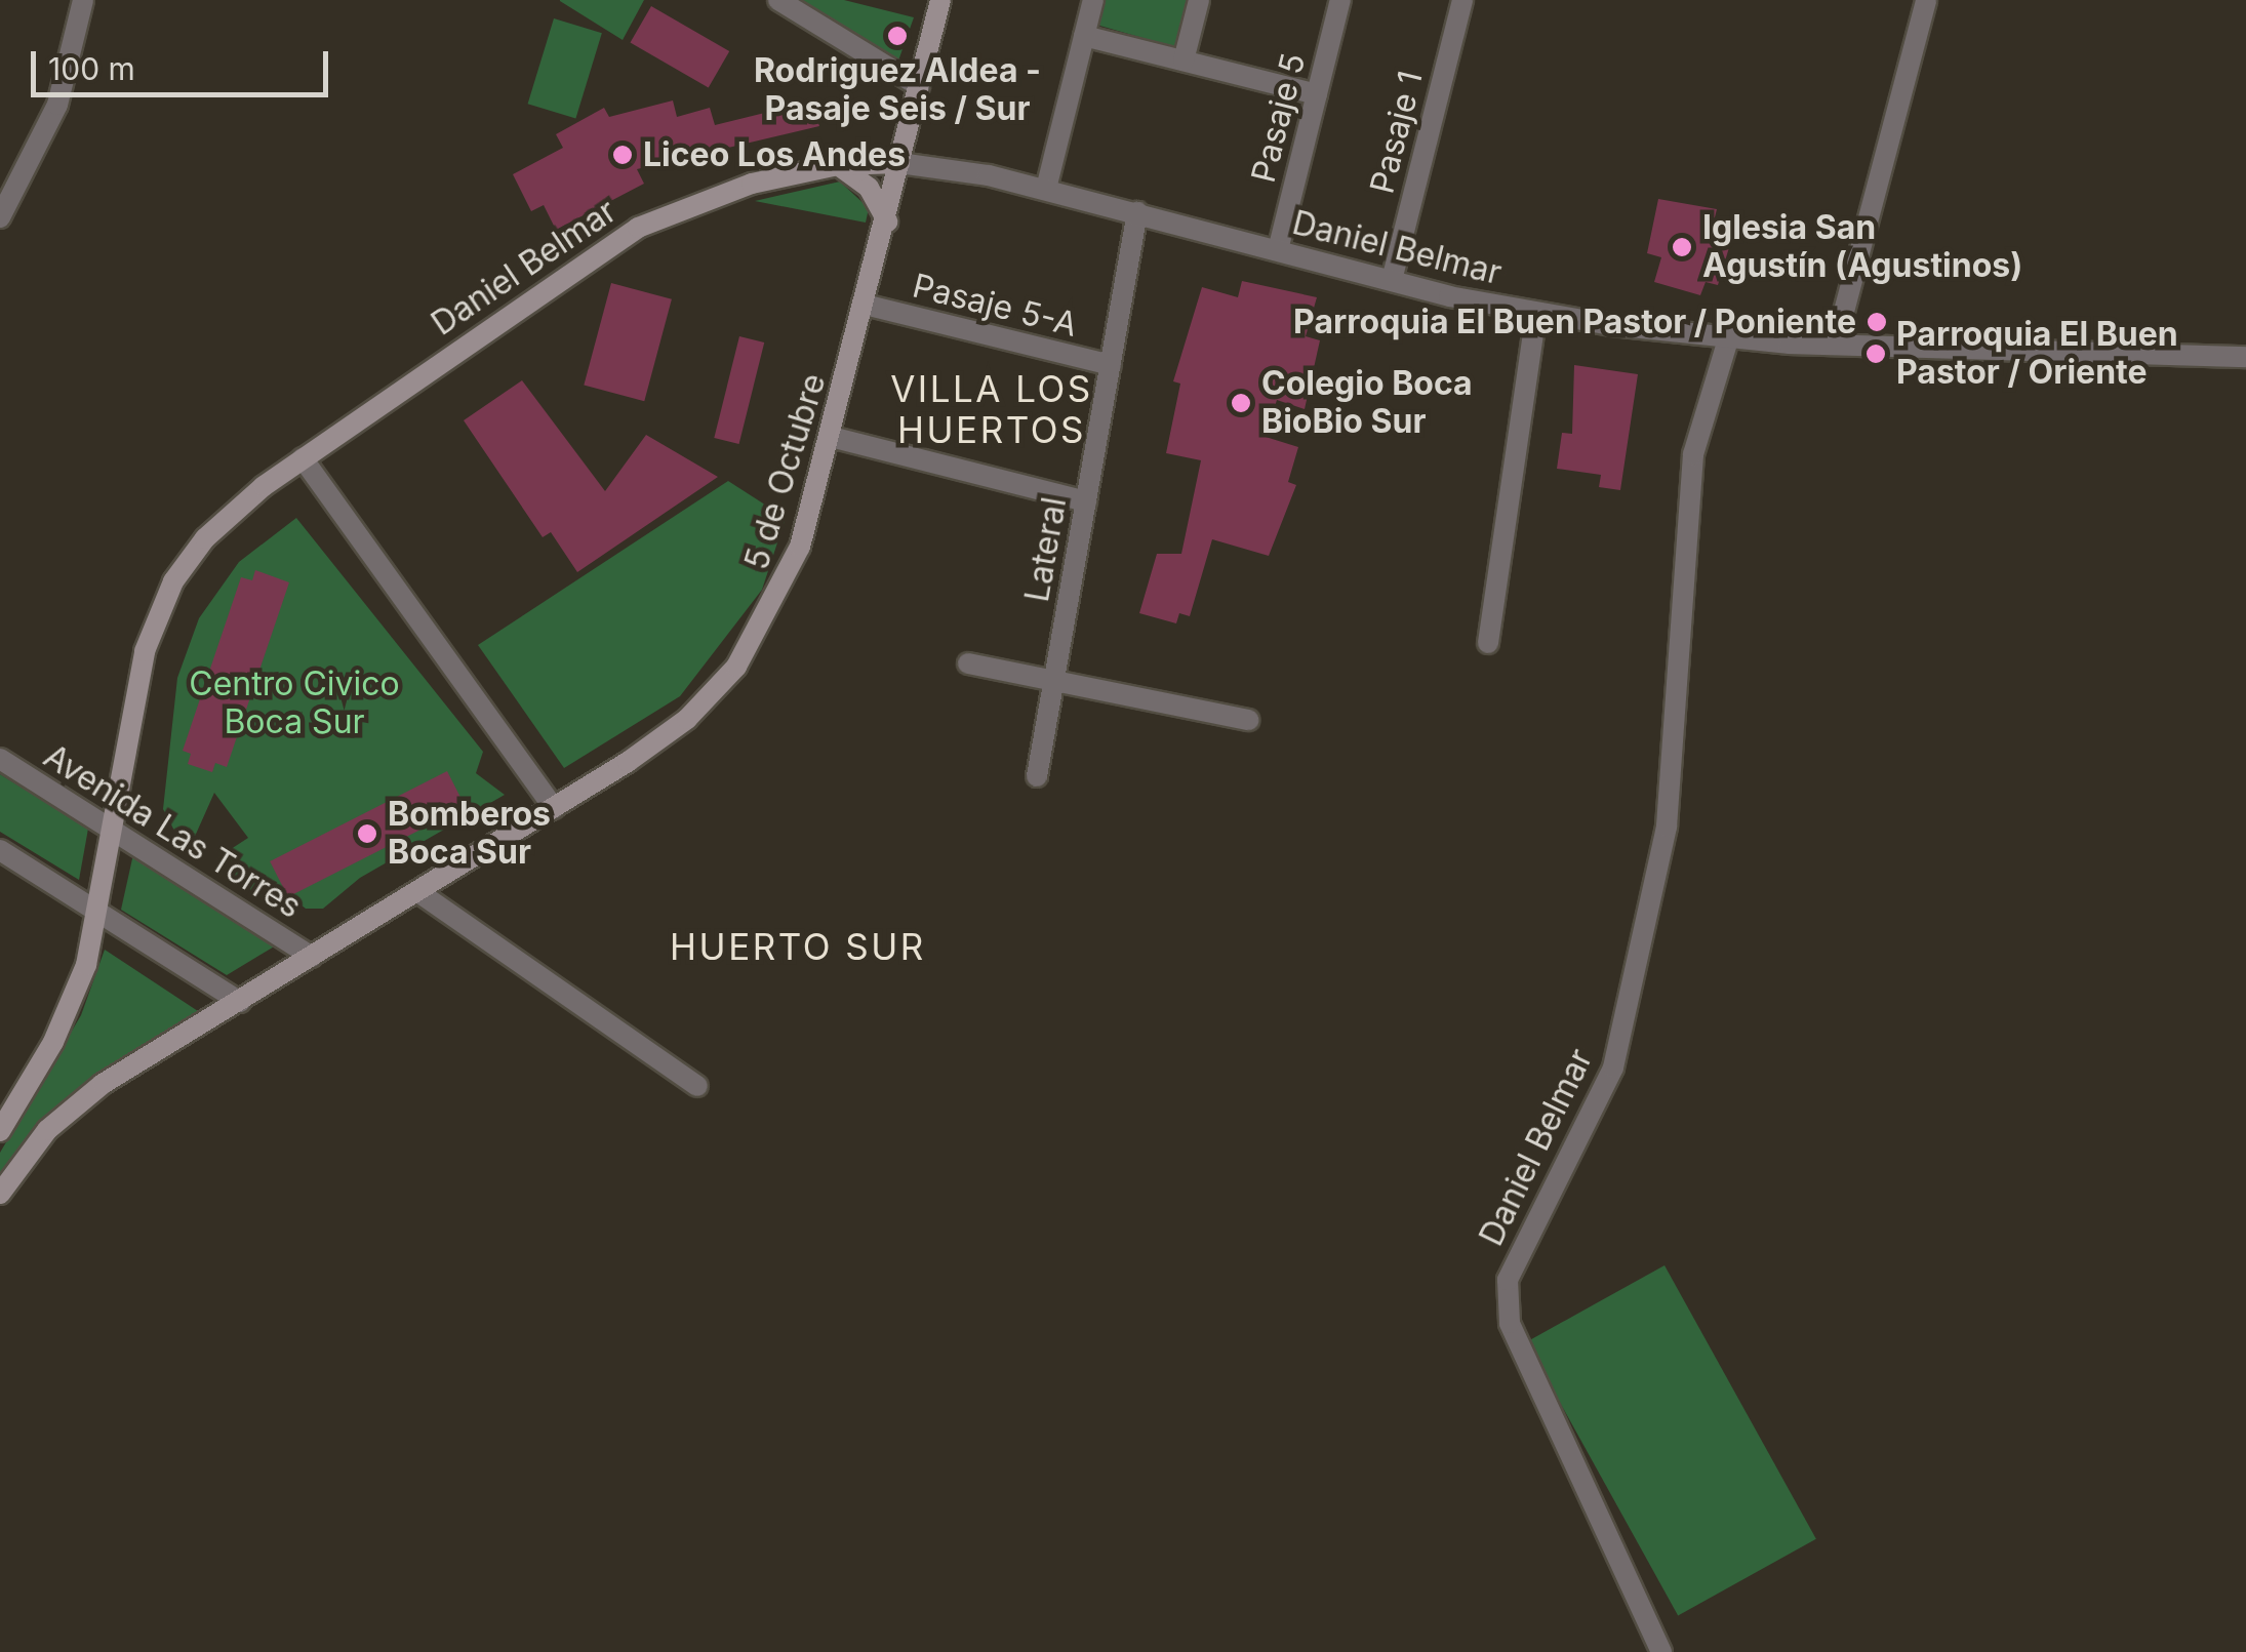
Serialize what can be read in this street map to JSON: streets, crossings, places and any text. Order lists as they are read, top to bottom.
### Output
{
  "streets": {
    "main road": ["Daniel Belmar", "5 de Octubre"],
    "street": [
      "Pasaje 5",
      "Pasaje 1",
      "Pasaje 5-A",
      "Lateral",
      "Avenida Las Torres"
    ]
  },
  "crossings": [
    ["Pasaje 5", "Daniel Belmar"],
    ["Pasaje 1", "Daniel Belmar"],
    ["Daniel Belmar", "5 de Octubre"],
    ["Daniel Belmar", "Lateral"],
    ["Daniel Belmar", "Avenida Las Torres"],
    ["Pasaje 5-A", "5 de Octubre"],
    ["Pasaje 5-A", "Lateral"],
    ["5 de Octubre", "Avenida Las Torres"]
  ],
  "districts": ["VILLA LOS HUERTOS", "HUERTO SUR"],
  "parks": ["Centro Civico Boca Sur"],
  "places": [
    "Rodriguez Aldea - Pasaje Seis / Sur",
    "Liceo Los Andes",
    "Iglesia San Agustín (Agustinos)",
    "Parroquia El Buen Pastor / Poniente",
    "Parroquia El Buen Pastor / Oriente",
    "Colegio Boca BioBio Sur",
    "Bomberos Boca Sur"
  ],
  "scale_bar": "100 m"
}
